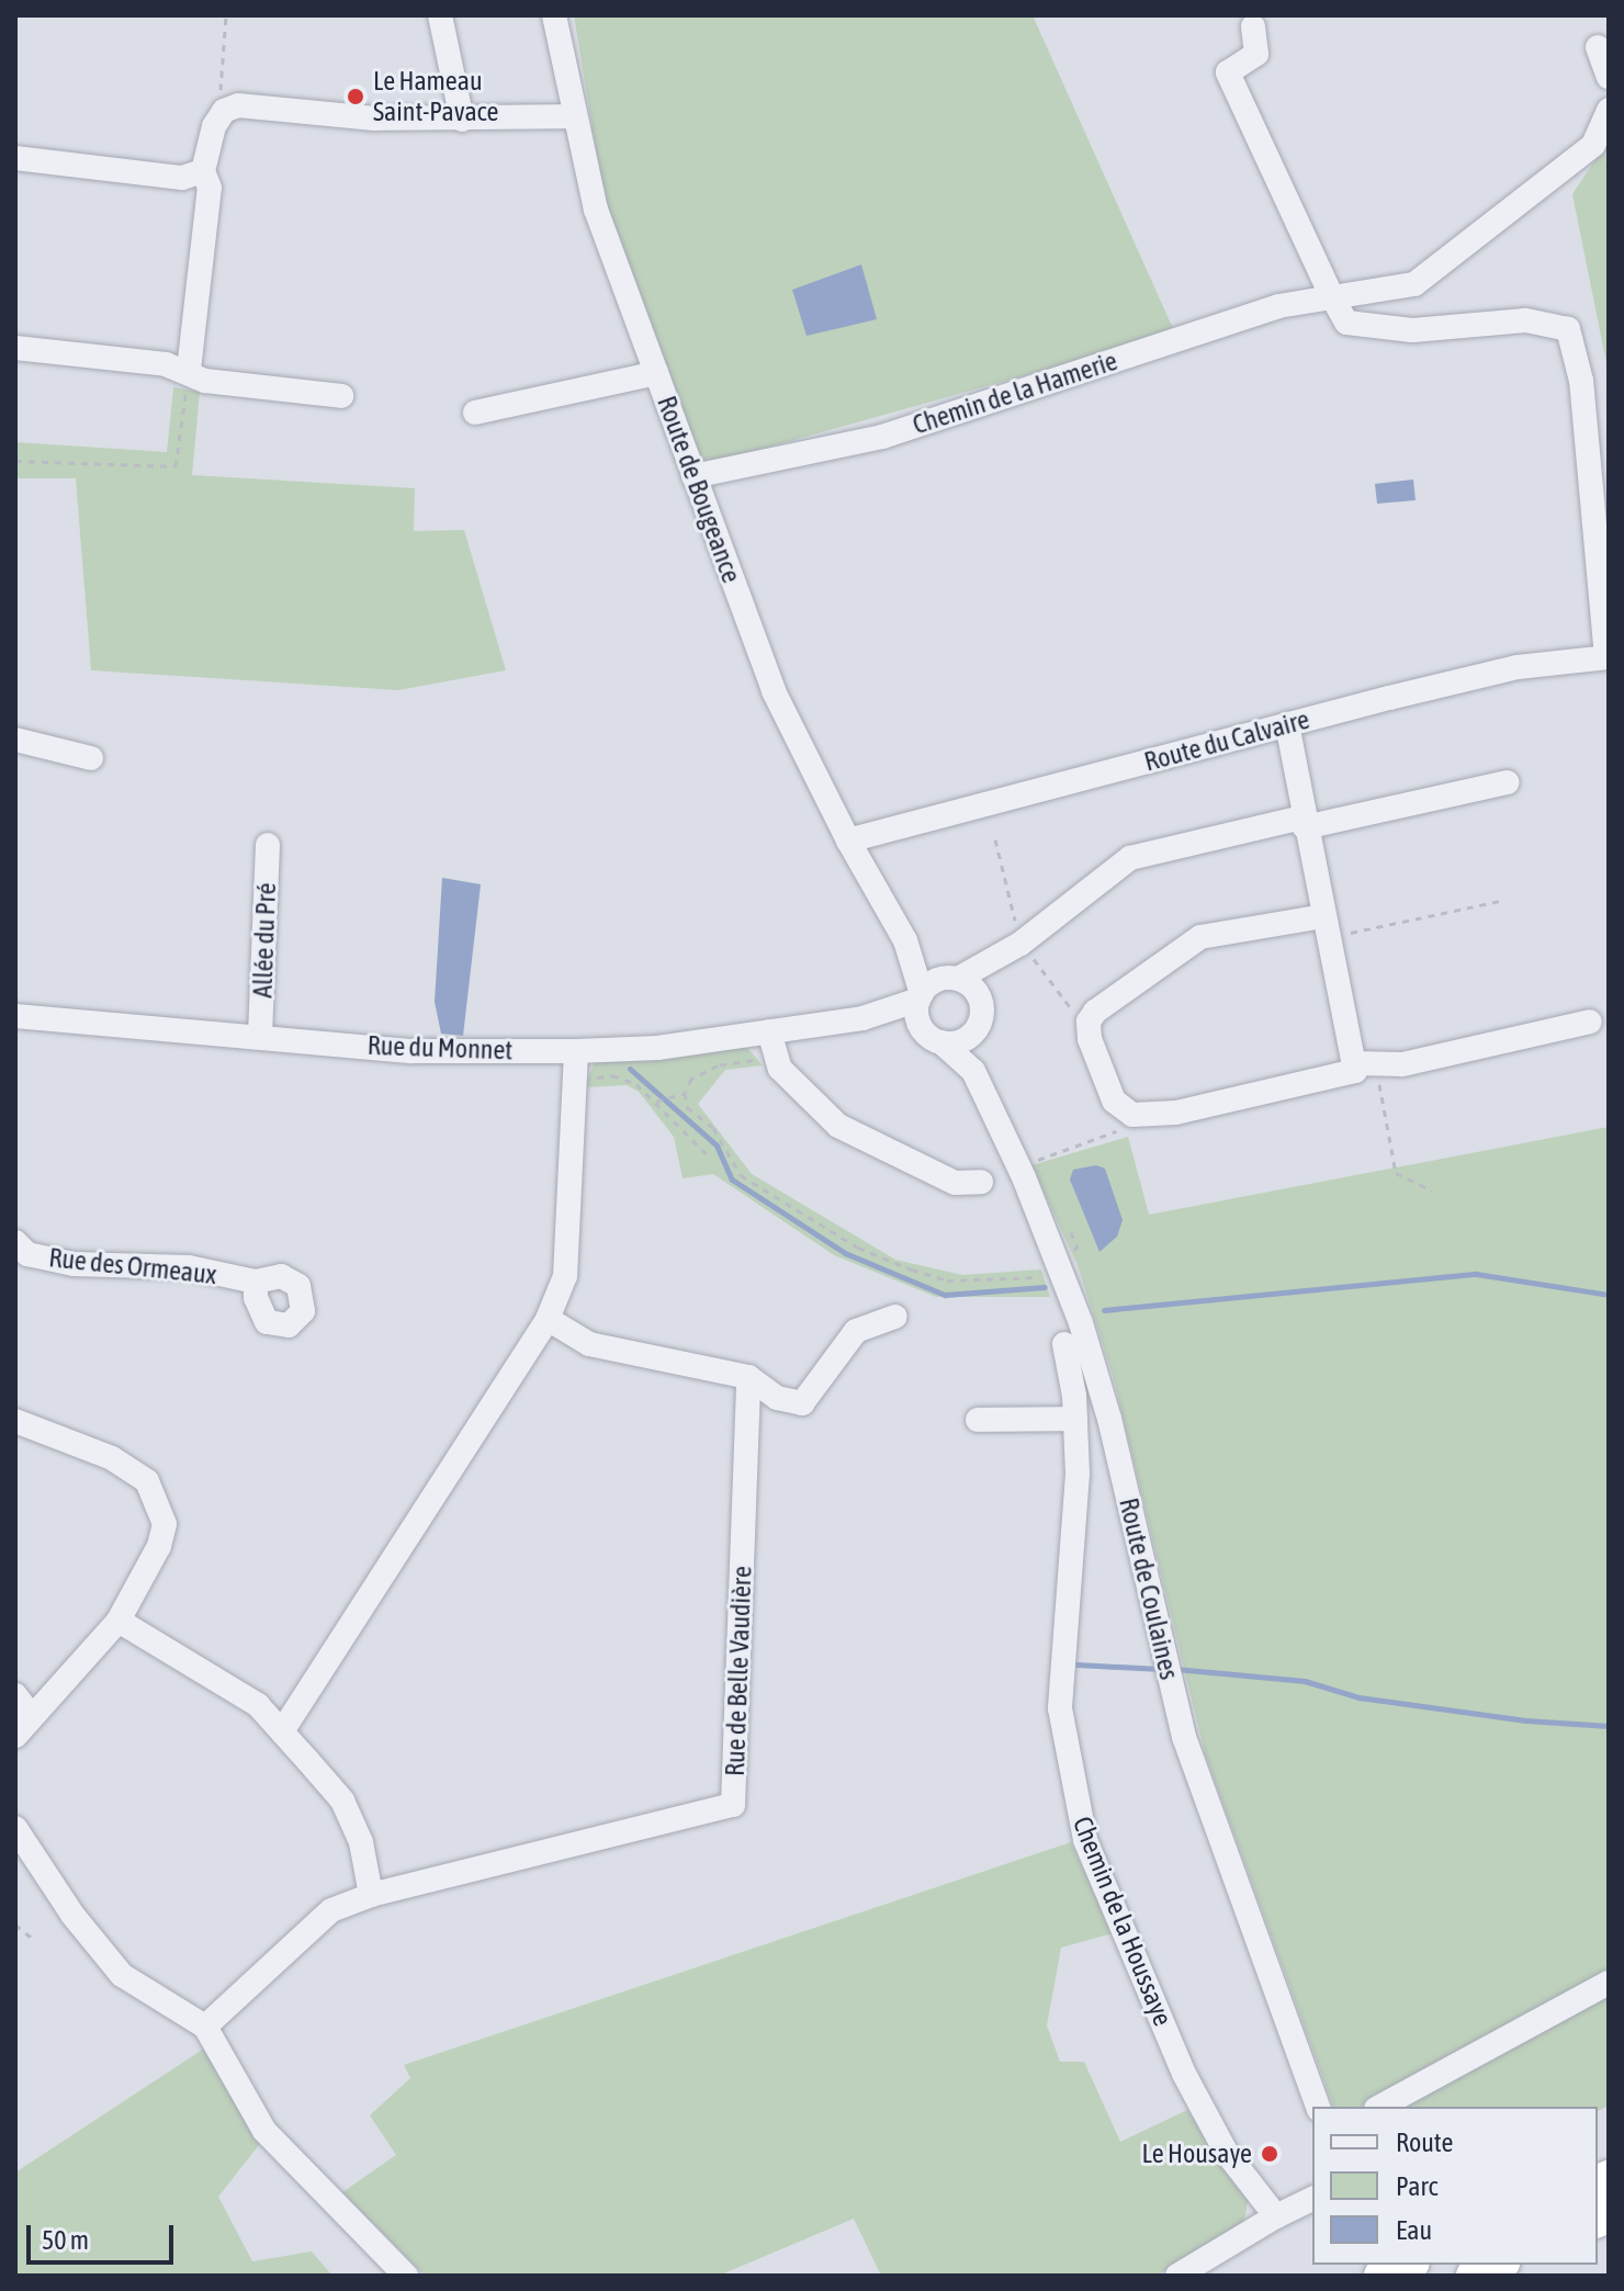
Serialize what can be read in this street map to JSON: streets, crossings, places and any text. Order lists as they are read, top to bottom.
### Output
{
  "streets": {
    "street": [
      "Chemin de la Hamerie",
      "Route de Bougeance",
      "Route du Calvaire",
      "Allée du Pré",
      "Rue du Monnet",
      "Rue des Ormeaux",
      "Route de Coulaines",
      "Rue de Belle Vaudière",
      "Chemin de la Houssaye"
    ]
  },
  "crossings": [
    ["Chemin de la Hamerie", "Route de Bougeance"],
    ["Route de Bougeance", "Route du Calvaire"],
    ["Route de Bougeance", "Rue du Monnet"],
    ["Route de Bougeance", "Route de Coulaines"],
    ["Allée du Pré", "Rue du Monnet"],
    ["Rue du Monnet", "Route de Coulaines"]
  ],
  "places": ["Le Hameau Saint-Pavace", "Le Housaye"],
  "legend": ["Route", "Parc", "Eau"],
  "scale_bar": "50 m"
}
